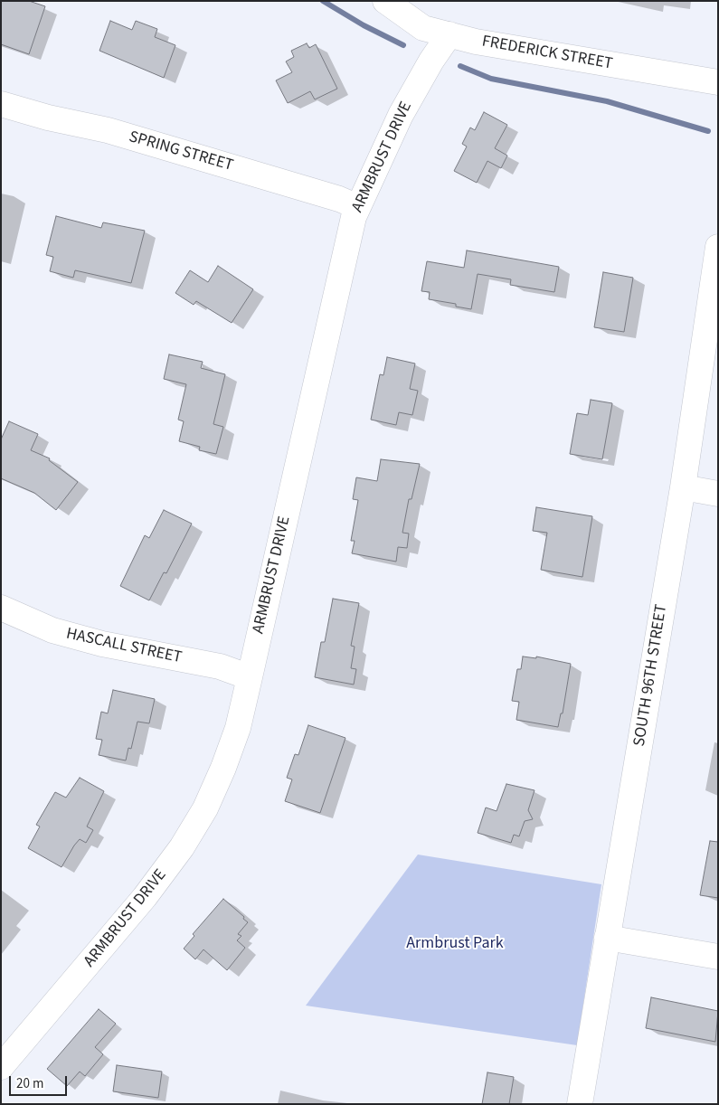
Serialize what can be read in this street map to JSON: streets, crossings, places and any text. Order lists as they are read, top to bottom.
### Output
{
  "streets": {
    "street": [
      "FREDERICK STREET",
      "SPRING STREET",
      "ARMBRUST DRIVE",
      "HASCALL STREET",
      "SOUTH 96TH STREET"
    ]
  },
  "crossings": [
    ["FREDERICK STREET", "ARMBRUST DRIVE"],
    ["SPRING STREET", "ARMBRUST DRIVE"],
    ["ARMBRUST DRIVE", "HASCALL STREET"]
  ],
  "parks": ["Armbrust Park"],
  "scale_bar": "20 m"
}
